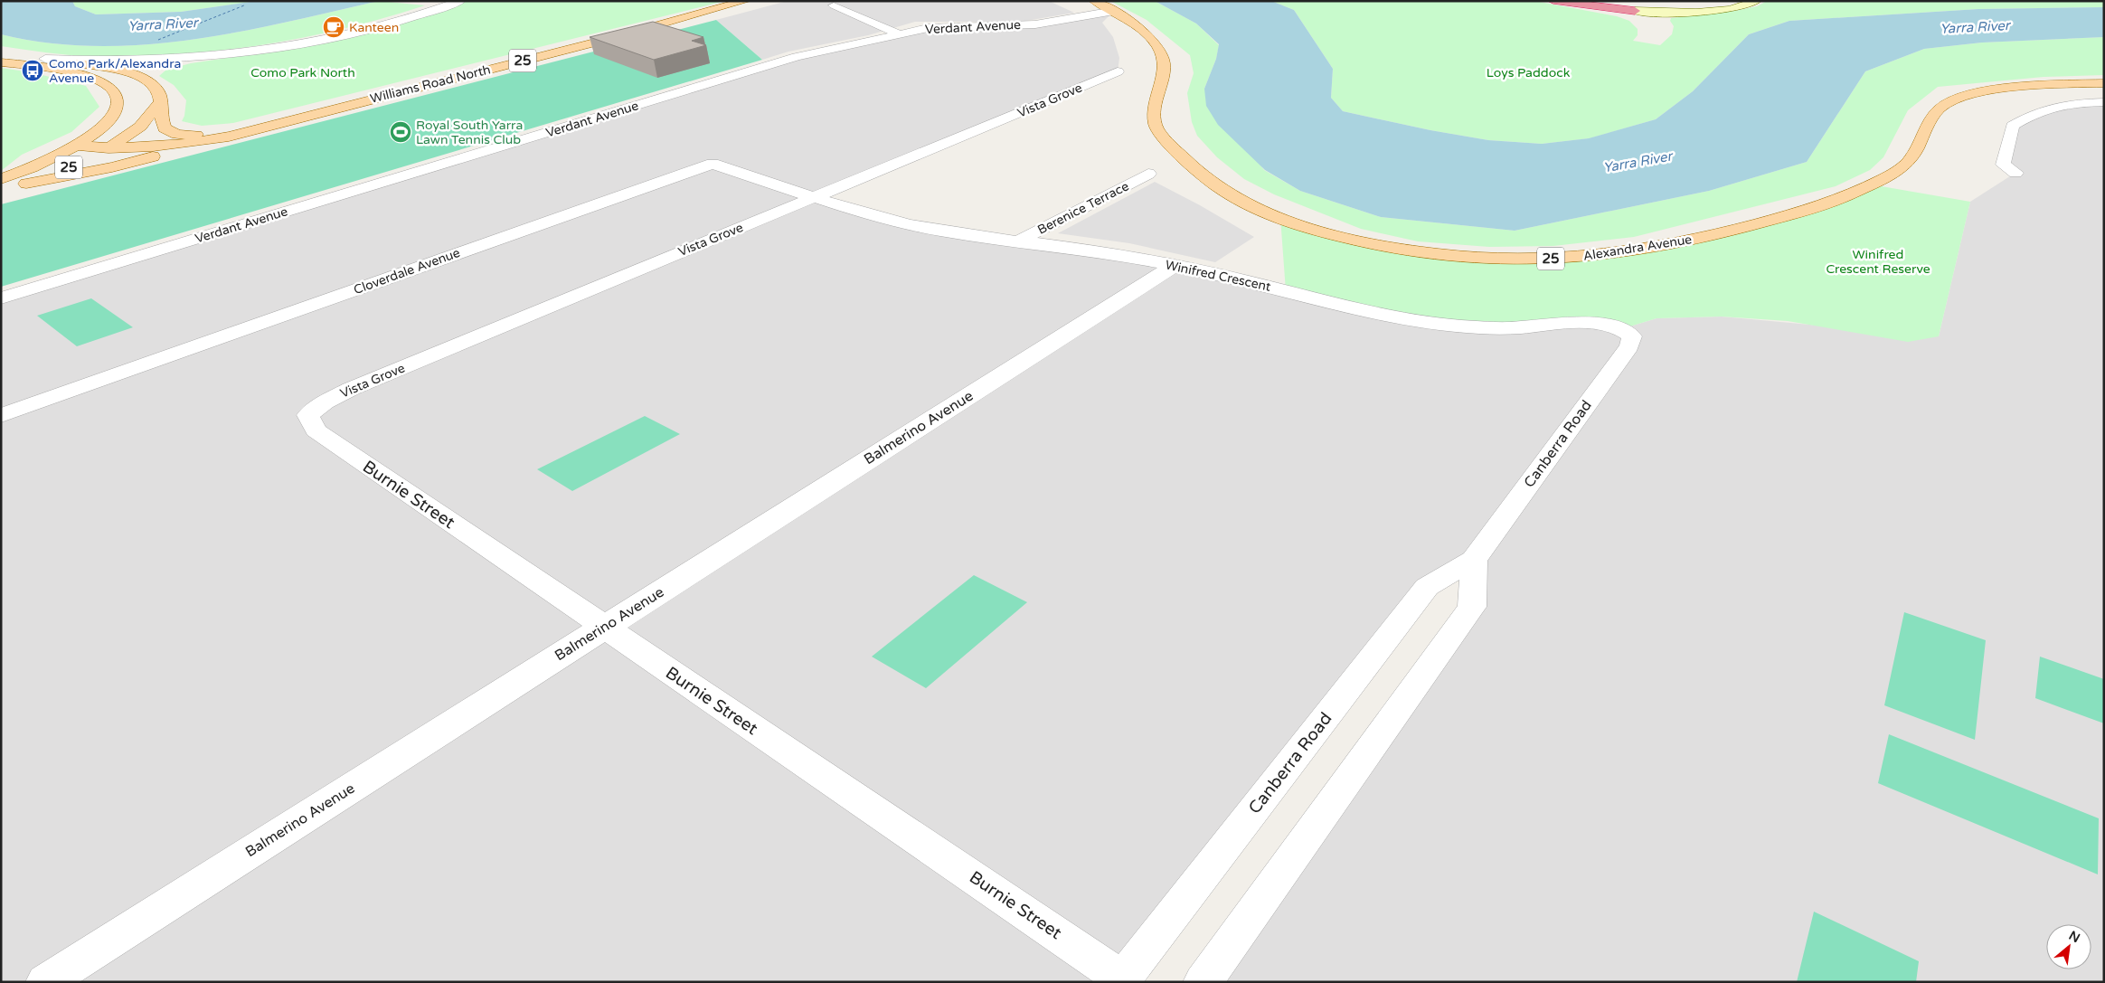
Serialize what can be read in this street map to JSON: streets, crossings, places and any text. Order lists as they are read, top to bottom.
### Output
{
  "streets": {
    "main road": ["25", "Williams Road North", "Alexandra Avenue"],
    "street": [
      "Verdant Avenue",
      "Vista Grove",
      "Berenice Terrace",
      "Cloverdale Avenue",
      "Winifred Crescent",
      "Balmerino Avenue",
      "Canberra Road",
      "Burnie Street"
    ]
  },
  "crossings": [
    ["Verdant Avenue", "Alexandra Avenue"],
    ["25", "Williams Road North"],
    ["Vista Grove", "Cloverdale Avenue"],
    ["Vista Grove", "Winifred Crescent"],
    ["Vista Grove", "Burnie Street"],
    ["Berenice Terrace", "Winifred Crescent"],
    ["Cloverdale Avenue", "Winifred Crescent"],
    ["Winifred Crescent", "Balmerino Avenue"],
    ["Winifred Crescent", "Canberra Road"],
    ["Balmerino Avenue", "Burnie Street"],
    ["Canberra Road", "Burnie Street"]
  ],
  "water": ["Yarra River"],
  "parks": ["Como Park North", "Loys Paddock", "Winifred Crescent Reserve"],
  "places": {
    "cafe": ["Kanteen"],
    "bus stop": ["Como Park/Alexandra Avenue"],
    "sports": ["Royal South Yarra Lawn Tennis Club"]
  },
  "north": "top right"
}
